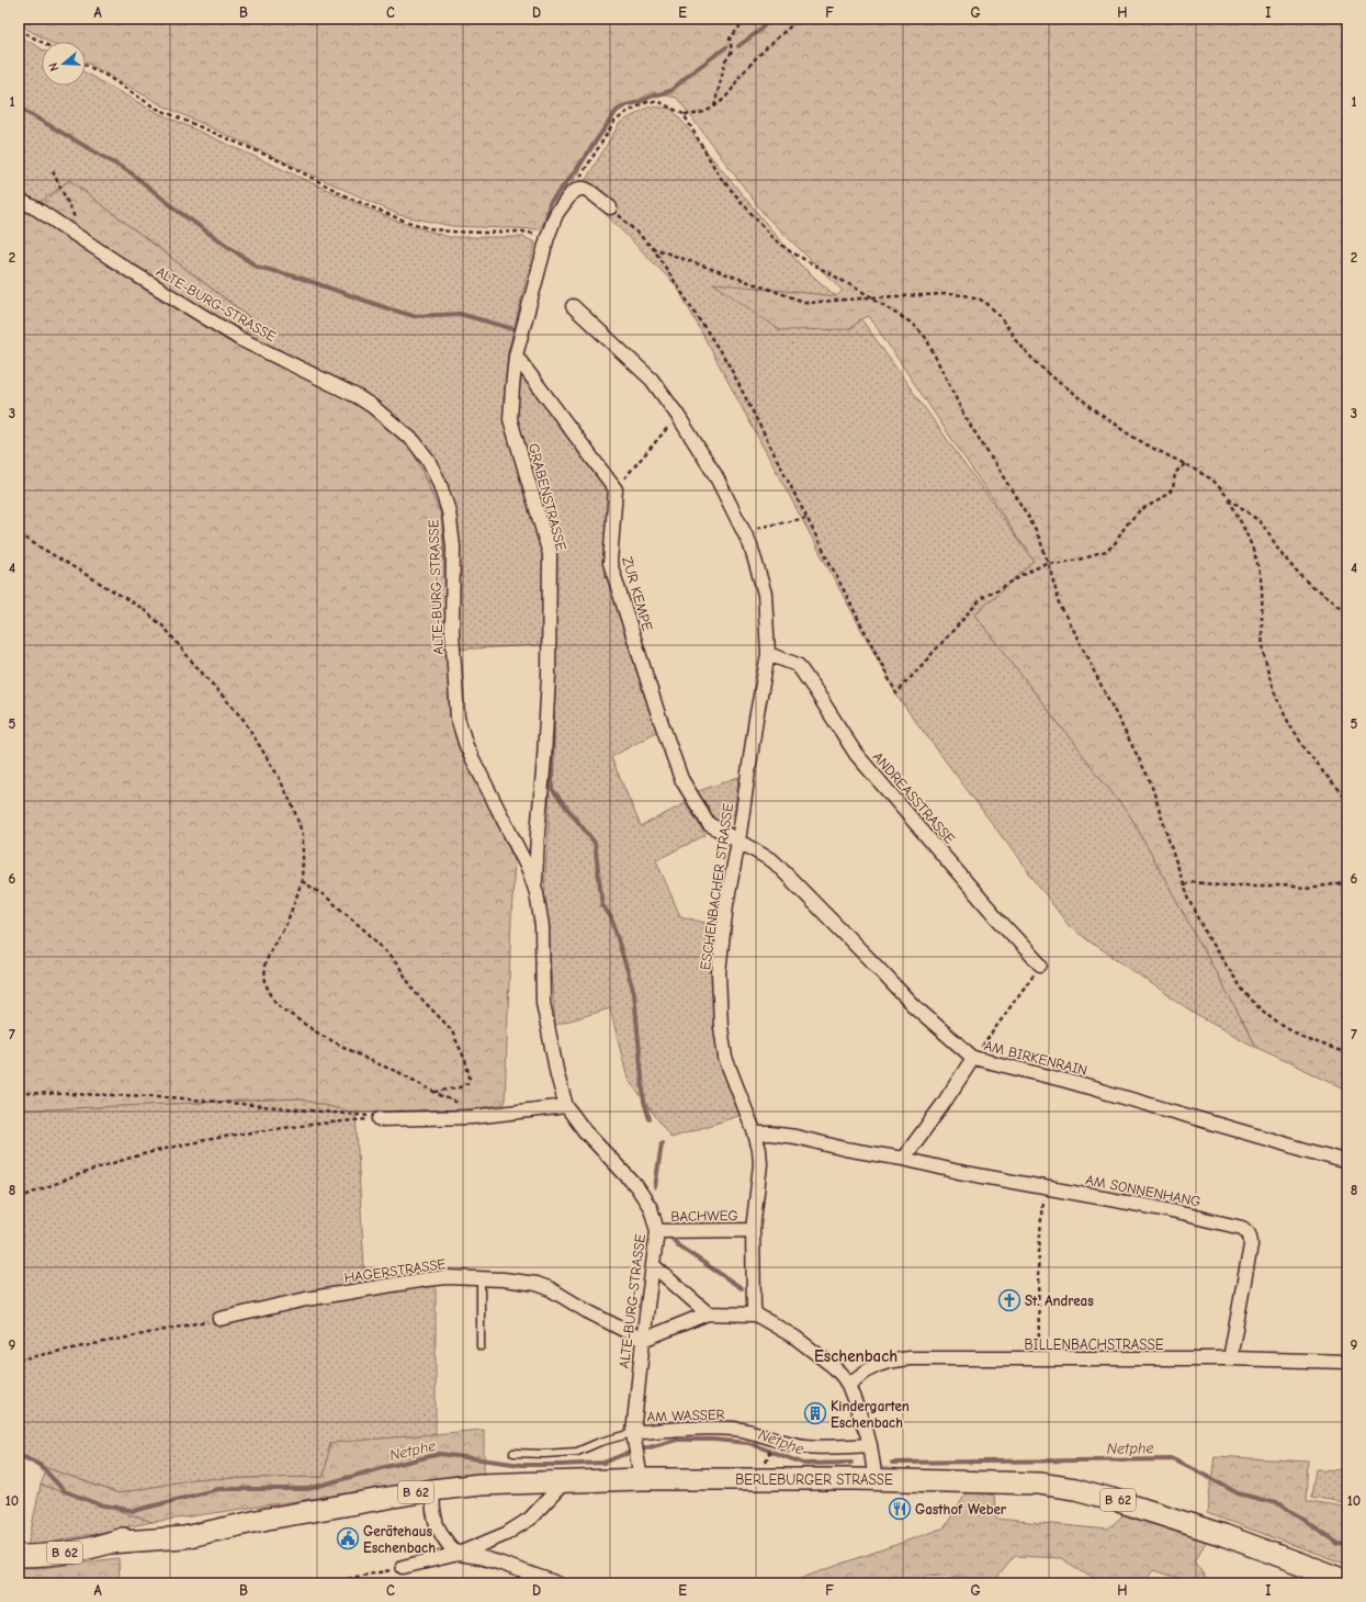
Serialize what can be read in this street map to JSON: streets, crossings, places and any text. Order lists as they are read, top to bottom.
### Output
{
  "streets": {
    "main road": ["BERLEBURGER STRASSE", "B 62"],
    "street": [
      "ALTE-BURG-STRASSE",
      "GRABENSTRASSE",
      "ZUR KEMPE",
      "ANDREASSTRASSE",
      "ESCHENBACHER STRASSE",
      "AM BIRKENRAIN",
      "AM SONNENHANG",
      "BACHWEG",
      "HAGERSTRASSE",
      "BILLENBACHSTRASSE",
      "AM WASSER"
    ]
  },
  "crossings": [
    ["ALTE-BURG-STRASSE", "GRABENSTRASSE"],
    ["ALTE-BURG-STRASSE", "BACHWEG"],
    ["ALTE-BURG-STRASSE", "HAGERSTRASSE"],
    ["ALTE-BURG-STRASSE", "AM WASSER"],
    ["ALTE-BURG-STRASSE", "BERLEBURGER STRASSE"],
    ["ZUR KEMPE", "ESCHENBACHER STRASSE"],
    ["ZUR KEMPE", "AM BIRKENRAIN"],
    ["ANDREASSTRASSE", "ESCHENBACHER STRASSE"],
    ["ESCHENBACHER STRASSE", "AM BIRKENRAIN"],
    ["ESCHENBACHER STRASSE", "AM SONNENHANG"],
    ["ESCHENBACHER STRASSE", "BACHWEG"],
    ["AM SONNENHANG", "BILLENBACHSTRASSE"]
  ],
  "districts": ["Eschenbach"],
  "water": ["Netphe"],
  "places": {
    "church": ["St. Andreas"],
    "building": ["Kindergarten Eschenbach"],
    "restaurant": ["Gasthof Weber"],
    "public building": ["Gerätehaus Eschenbach"]
  },
  "north": "left",
  "grid": {
    "columns": [
      "A",
      "B",
      "C",
      "D",
      "E",
      "F",
      "G",
      "H",
      "I"
    ],
    "rows": [
      "1",
      "2",
      "3",
      "4",
      "5",
      "6",
      "7",
      "8",
      "9",
      "10"
    ]
  }
}
